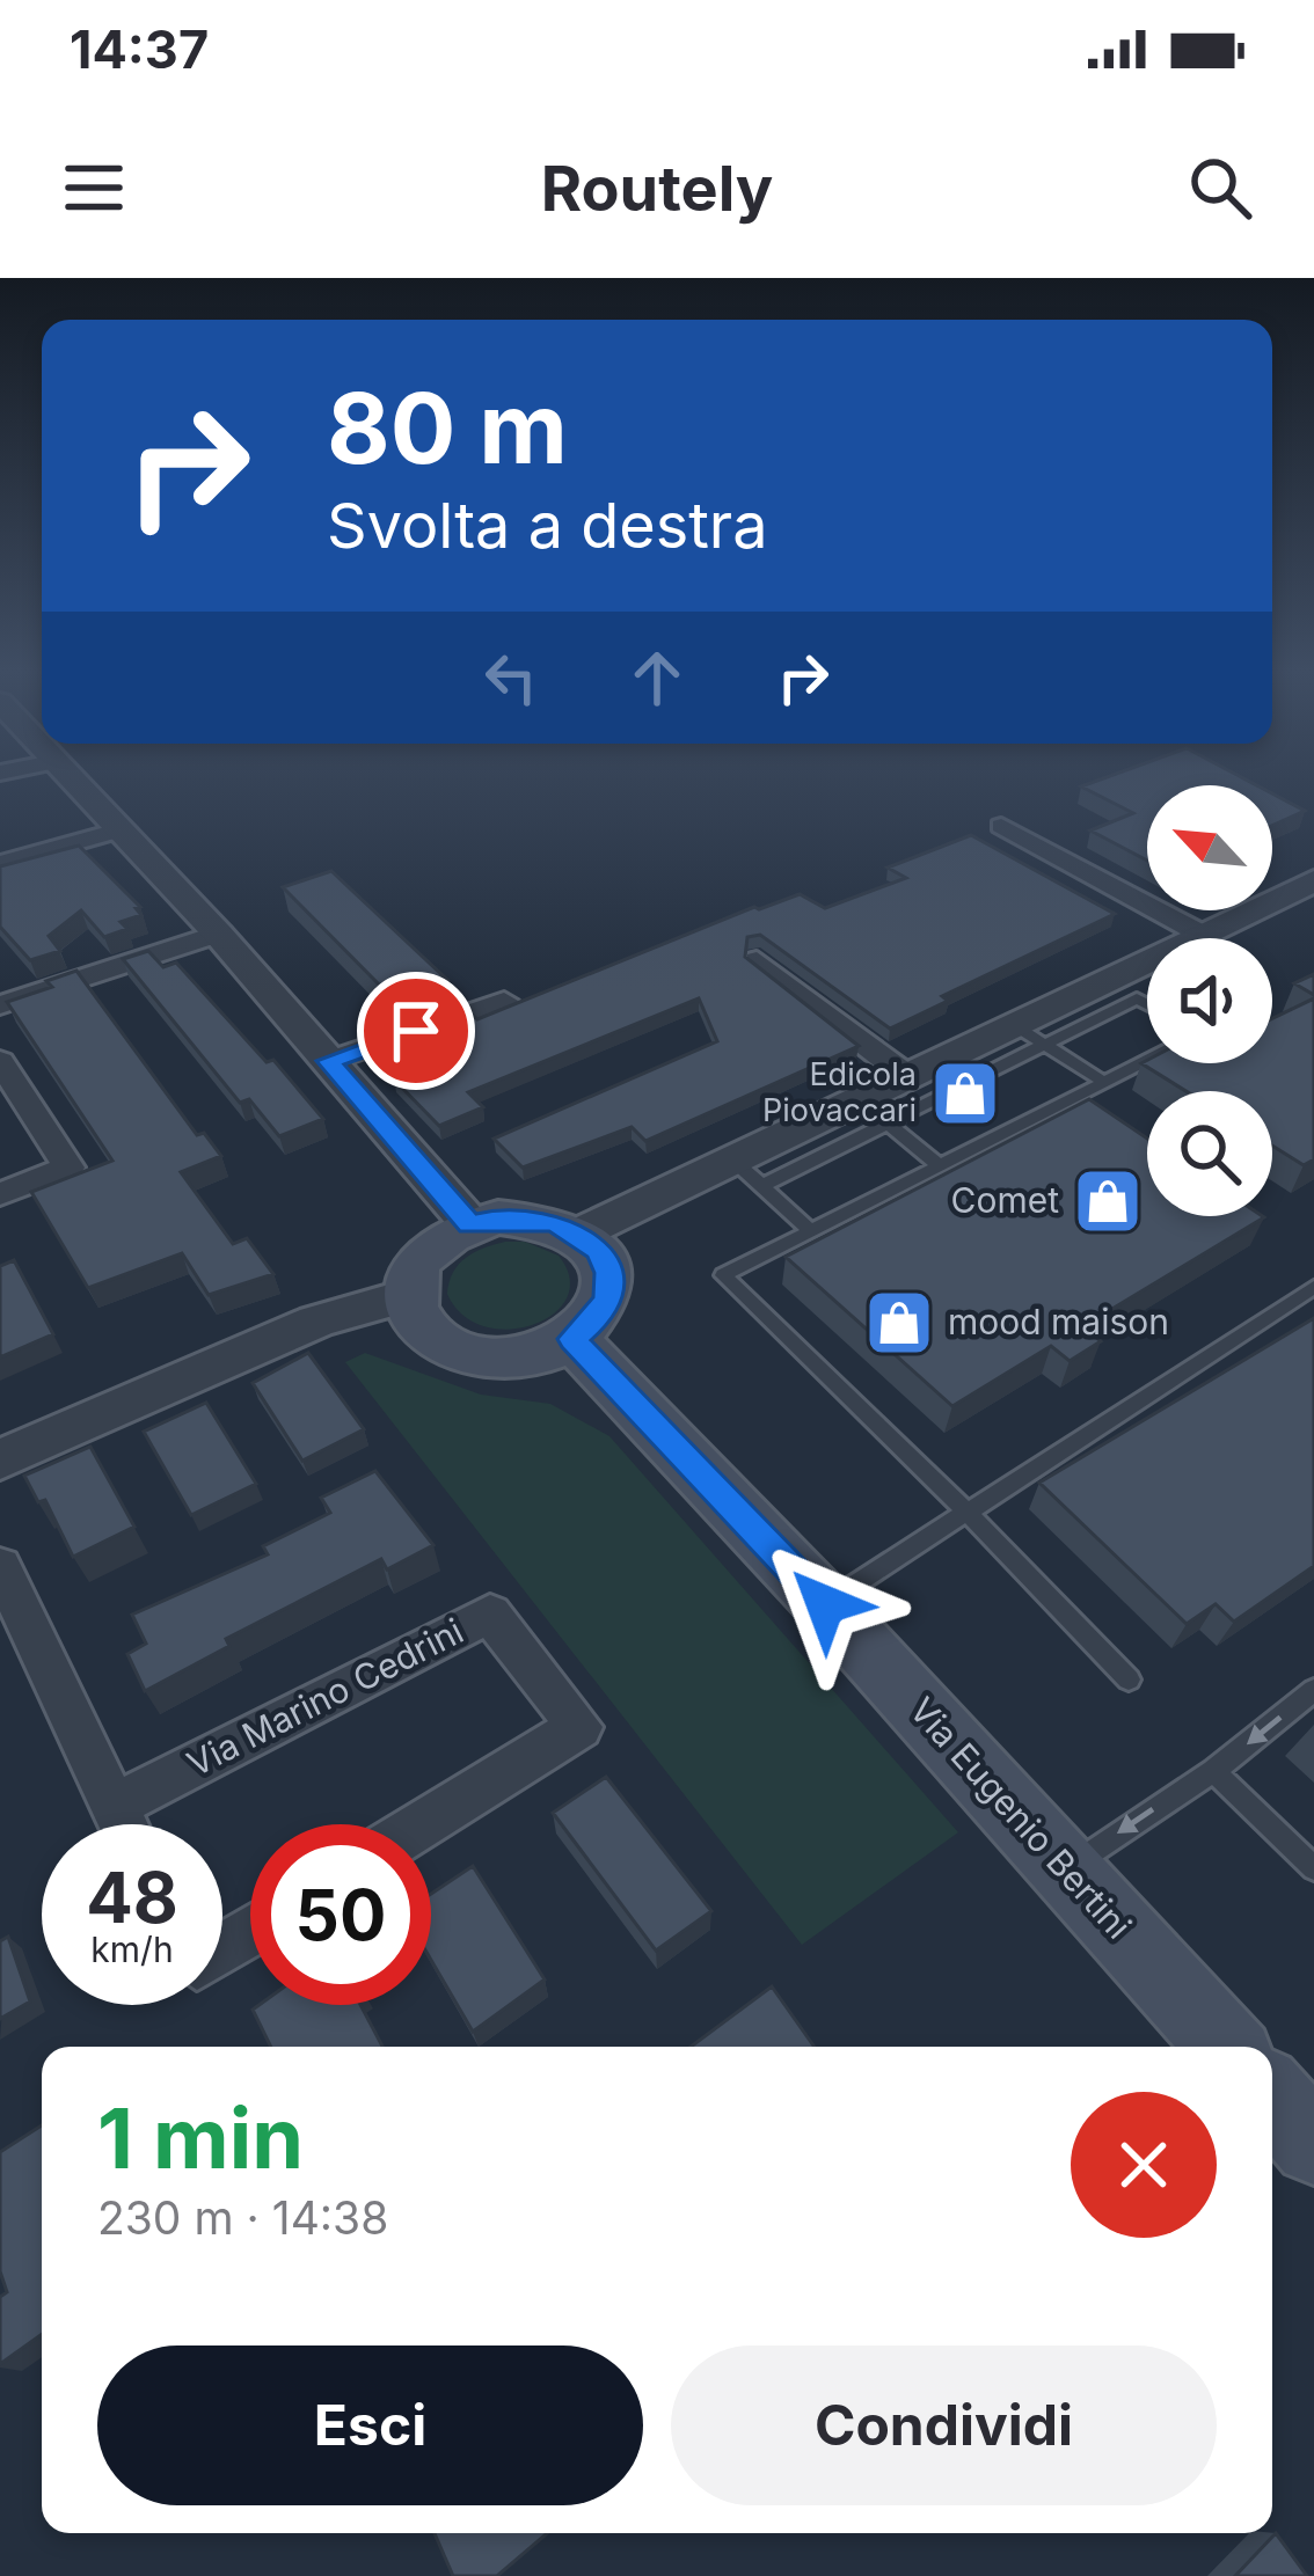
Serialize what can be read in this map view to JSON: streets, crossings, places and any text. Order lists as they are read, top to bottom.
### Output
{
  "streets": {
    "main road": ["Via Eugenio Bertini"],
    "street": ["Via Marino Cedrini"]
  },
  "places": {
    "shop": ["Edicola Piovaccari", "Comet", "mood maison"]
  },
  "north": "top left",
  "page": {
    "status": "14:37",
    "header": "Routely",
    "turn": ["80 m", "Svolta a destra"],
    "speed": "48 km/h",
    "limit": "50",
    "heading": ["1 min", "230 m · 14:38"],
    "buttons": ["Esci", "Condividi"]
  }
}
